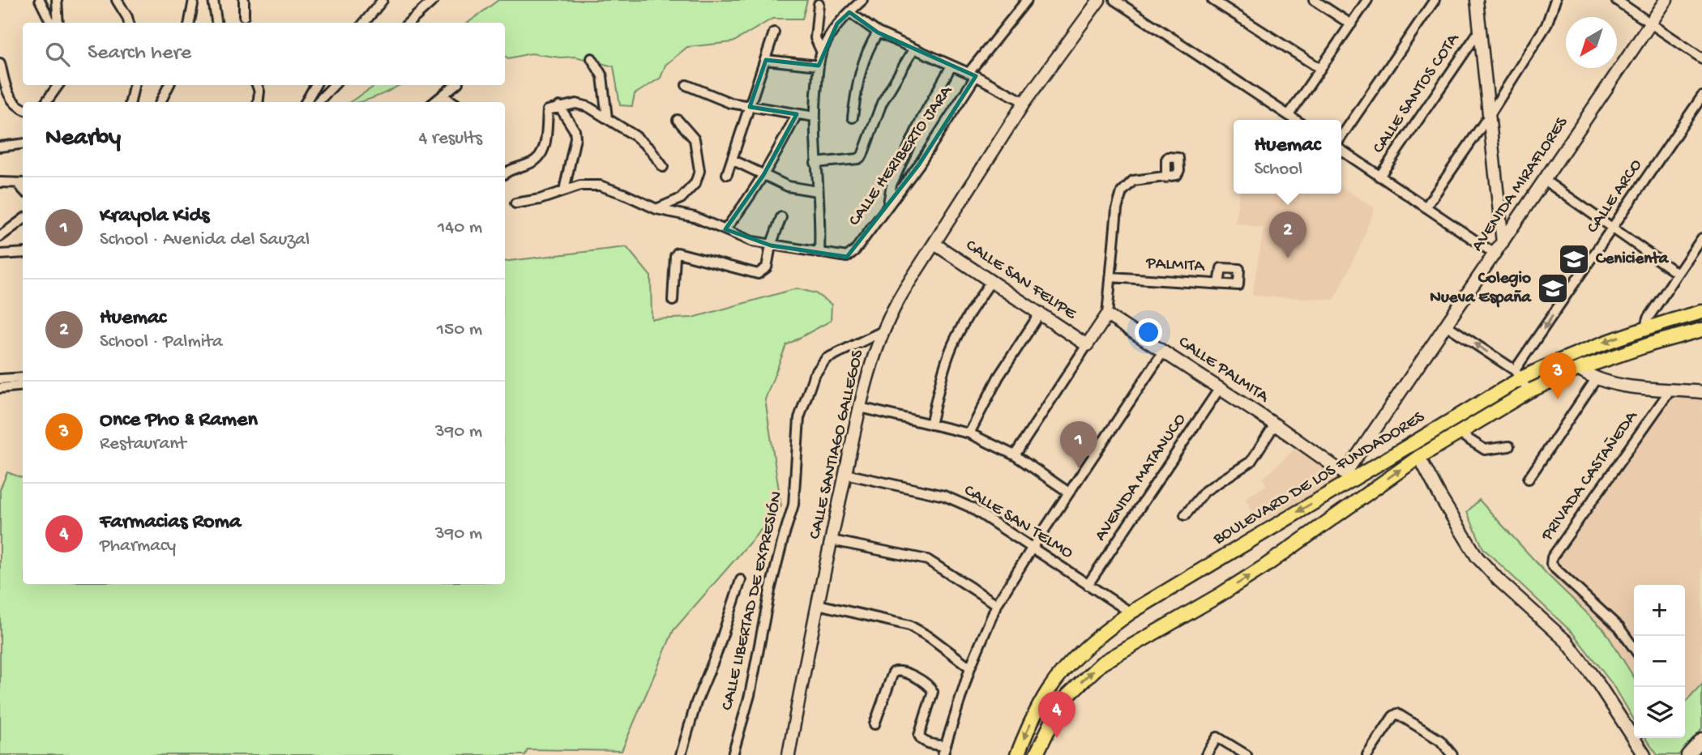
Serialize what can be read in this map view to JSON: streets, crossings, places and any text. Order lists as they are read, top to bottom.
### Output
{
  "streets": {
    "main road": ["BOULEVARD DE LOS FUNDADORES"],
    "street": [
      "CALLE SANTOS COTA",
      "CALLE HERIBERTO JARA",
      "AVENIDA MIRAFLORES",
      "CALLE ARCO",
      "PALMITA",
      "CALLE SAN FELIPE",
      "CALLE PALMITA",
      "CALLE SANTIAGO GALLEGOS",
      "PRIVADA CASTAÑEDA",
      "AVENIDA MATANUCO",
      "CALLE SAN TELMO",
      "CALLE LIBERTAD DE EXPRESIÓN"
    ]
  },
  "crossings": [
    ["AVENIDA MIRAFLORES", "CALLE PALMITA"],
    ["AVENIDA MIRAFLORES", "BOULEVARD DE LOS FUNDADORES"],
    ["CALLE ARCO", "BOULEVARD DE LOS FUNDADORES"],
    ["CALLE SAN FELIPE", "CALLE SANTIAGO GALLEGOS"],
    ["CALLE PALMITA", "AVENIDA MATANUCO"],
    ["CALLE PALMITA", "BOULEVARD DE LOS FUNDADORES"],
    ["CALLE SANTIAGO GALLEGOS", "CALLE SAN TELMO"],
    ["CALLE SANTIAGO GALLEGOS", "CALLE LIBERTAD DE EXPRESIÓN"],
    ["AVENIDA MATANUCO", "CALLE SAN TELMO"],
    ["BOULEVARD DE LOS FUNDADORES", "CALLE SAN TELMO"]
  ],
  "one_way": ["CALLE ARCO"],
  "places": {
    "school or university": ["Cenicienta", "Colegio Nueva España"]
  },
  "north": "bottom left",
  "page": {
    "search": "Search here",
    "heading": ["Nearby", "4 results"],
    "popup": ["Huemac", "School"],
    "list": [
      {
        "mark": "1",
        "name": "Krayola Kids",
        "note": "School · Avenida del Sauzal",
        "value": "140 m"
      },
      {
        "mark": "2",
        "name": "Huemac",
        "note": "School · Palmita",
        "value": "150 m"
      },
      {
        "mark": "3",
        "name": "Once Pho & Ramen",
        "note": "Restaurant",
        "value": "390 m"
      },
      {
        "mark": "4",
        "name": "Farmacias Roma",
        "note": "Pharmacy",
        "value": "390 m"
      }
    ],
    "pins": [
      "2",
      "3",
      "1",
      "4"
    ],
    "map_buttons": ["+", "−"]
  }
}
